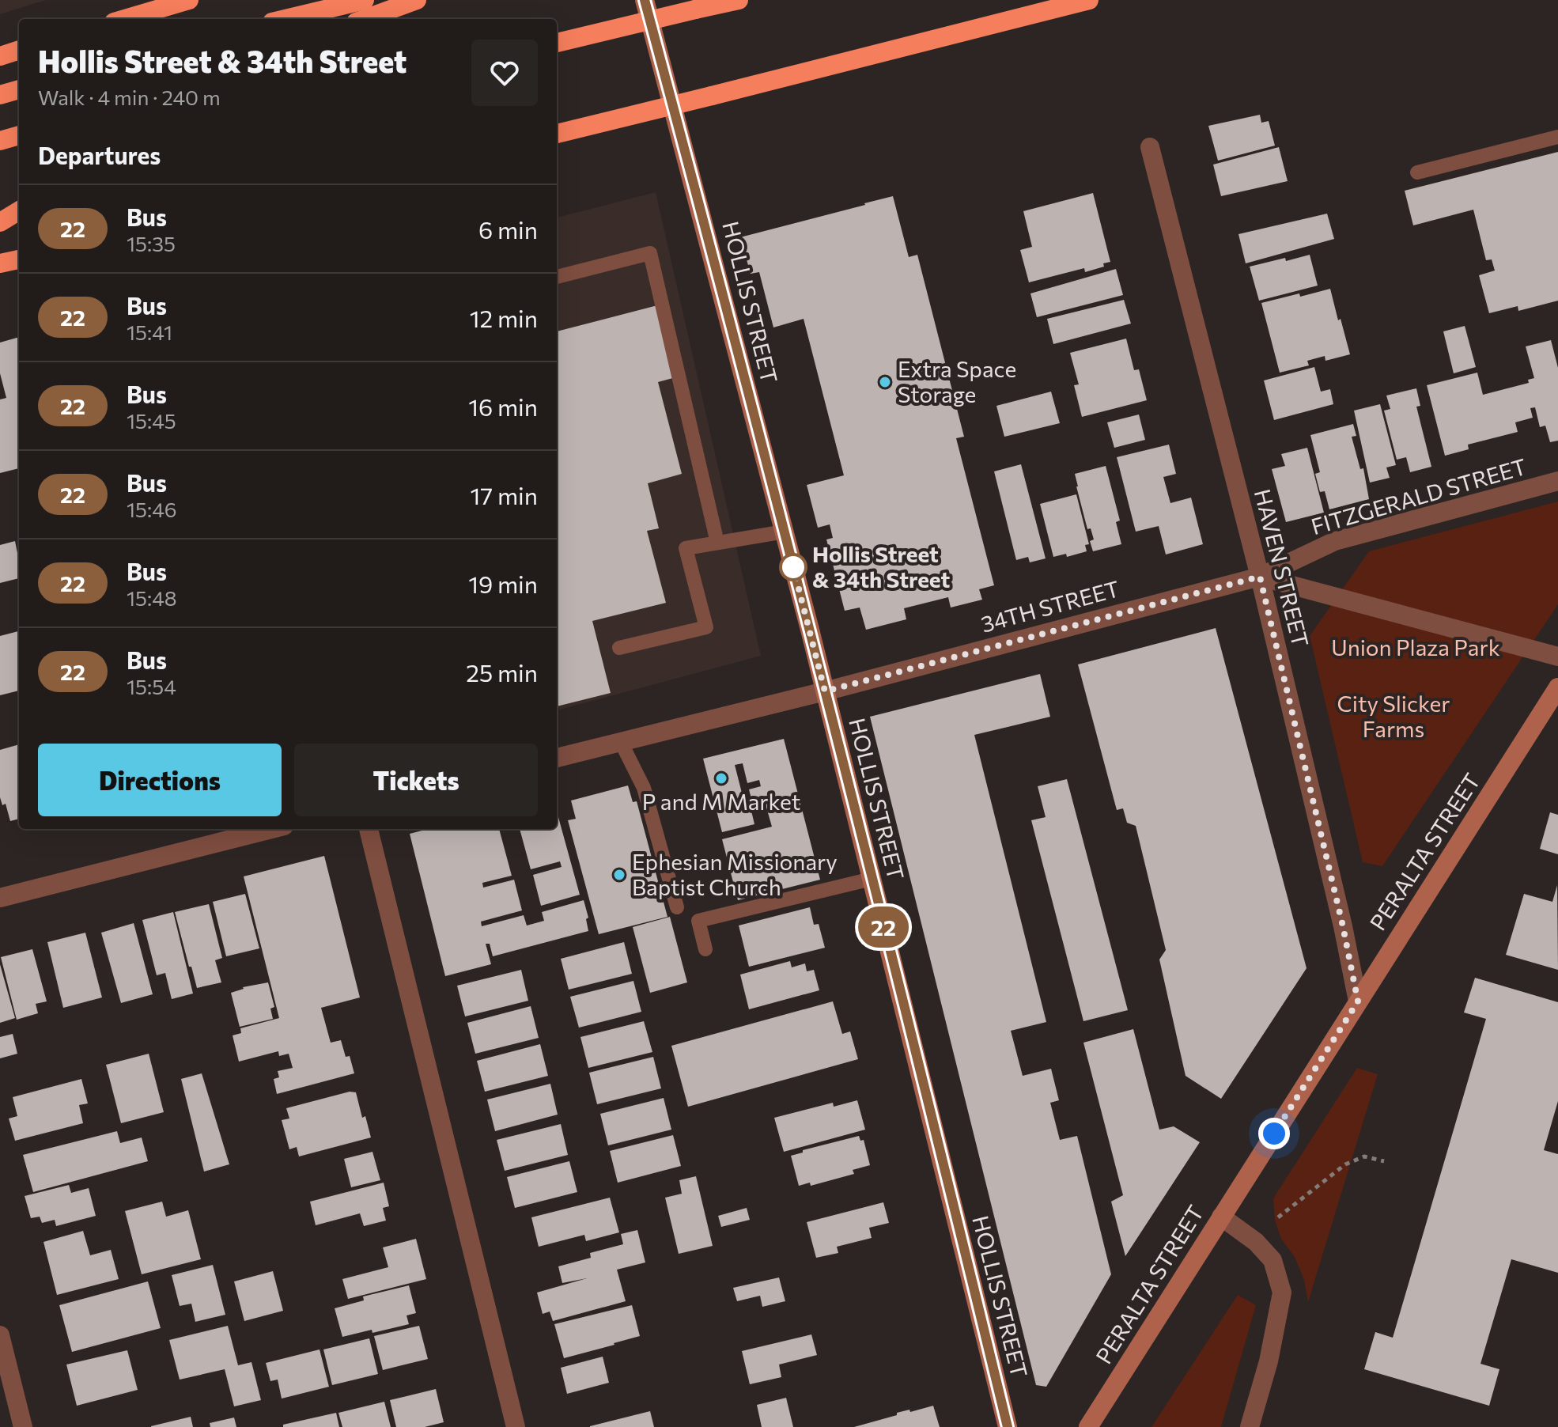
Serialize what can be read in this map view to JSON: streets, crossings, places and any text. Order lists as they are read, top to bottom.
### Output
{
  "streets": {
    "street": [
      "HOLLIS STREET",
      "FITZGERALD STREET",
      "HAVEN STREET",
      "34TH STREET",
      "PERALTA STREET"
    ]
  },
  "crossings": [
    ["HOLLIS STREET", "34TH STREET"],
    ["FITZGERALD STREET", "HAVEN STREET"],
    ["FITZGERALD STREET", "34TH STREET"],
    ["HAVEN STREET", "34TH STREET"],
    ["HAVEN STREET", "PERALTA STREET"]
  ],
  "parks": ["Union Plaza Park", "City Slicker Farms"],
  "places": [
    "Extra Space Storage",
    "Hollis Street & 34th Street",
    "P and M Market",
    "Ephesian Missionary Baptist Church"
  ],
  "lines": ["bus line 22"],
  "page": {
    "on_map": "22",
    "heading": [
      ["Hollis Street & 34th Street", "Walk · 4 min · 240 m"],
      "Departures"
    ],
    "list": [
      {
        "mark": "22",
        "name": "Bus",
        "note": "15:35",
        "value": "6 min"
      },
      {
        "mark": "22",
        "name": "Bus",
        "note": "15:41",
        "value": "12 min"
      },
      {
        "mark": "22",
        "name": "Bus",
        "note": "15:45",
        "value": "16 min"
      },
      {
        "mark": "22",
        "name": "Bus",
        "note": "15:46",
        "value": "17 min"
      },
      {
        "mark": "22",
        "name": "Bus",
        "note": "15:48",
        "value": "19 min"
      },
      {
        "mark": "22",
        "name": "Bus",
        "note": "15:54",
        "value": "25 min"
      }
    ],
    "buttons": ["Directions", "Tickets"]
  }
}
